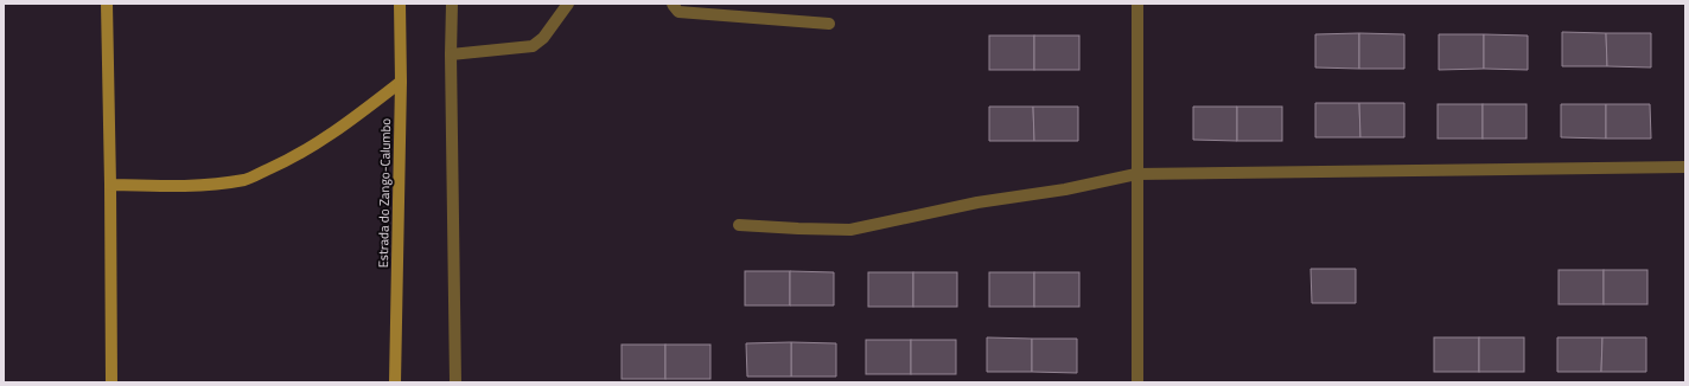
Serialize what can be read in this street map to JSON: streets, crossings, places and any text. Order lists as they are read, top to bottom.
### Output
{
  "streets": {
    "main road": ["Estrada do Zango-Calumbo"]
  }
}
